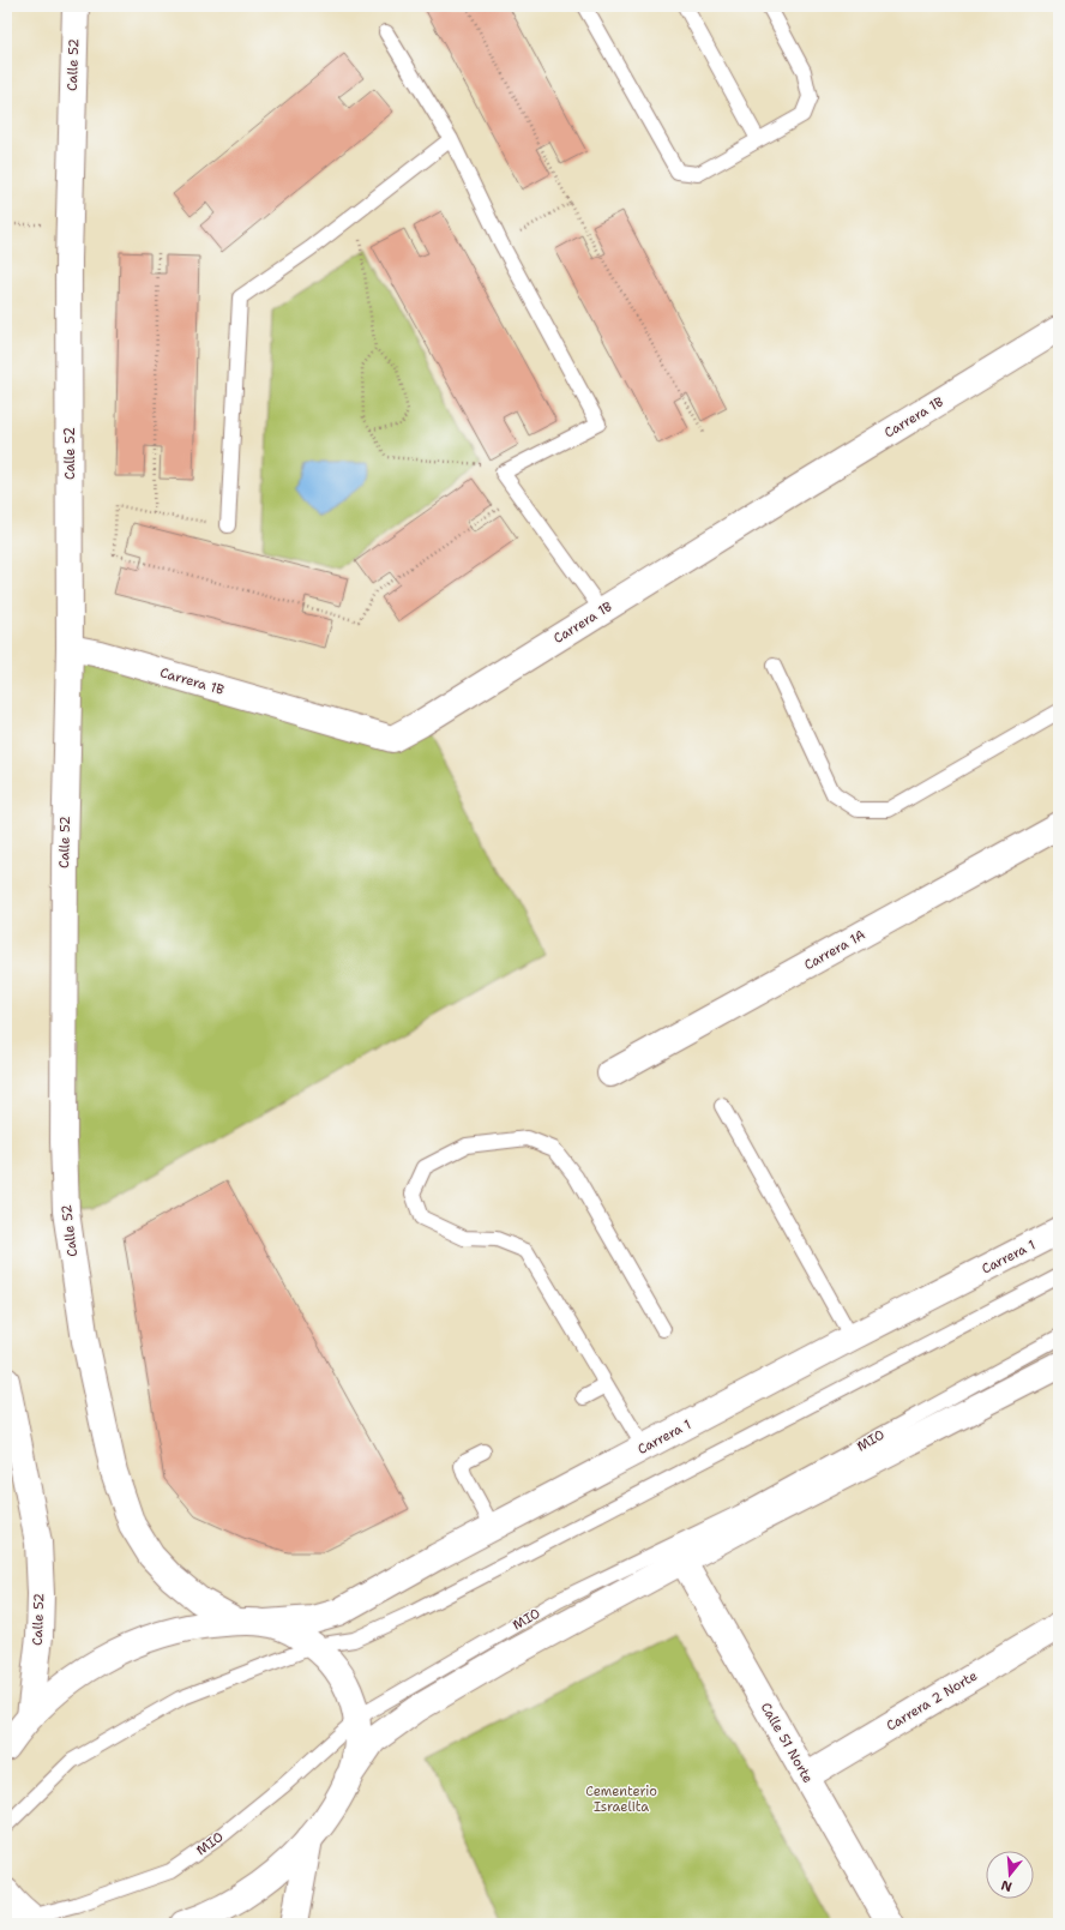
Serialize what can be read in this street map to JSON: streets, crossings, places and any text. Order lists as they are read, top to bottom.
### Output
{
  "streets": {
    "main road": [
      "Calle 52",
      "Carrera 1B",
      "Carrera 1A",
      "Carrera 1",
      "Carrera 2 Norte",
      "Calle 51 Norte"
    ],
    "lane": ["MIO"]
  },
  "crossings": [
    ["Calle 52", "Carrera 1B"],
    ["Carrera 2 Norte", "Calle 51 Norte"]
  ],
  "parks": ["Cementerio Israelita"],
  "north": "bottom"
}
